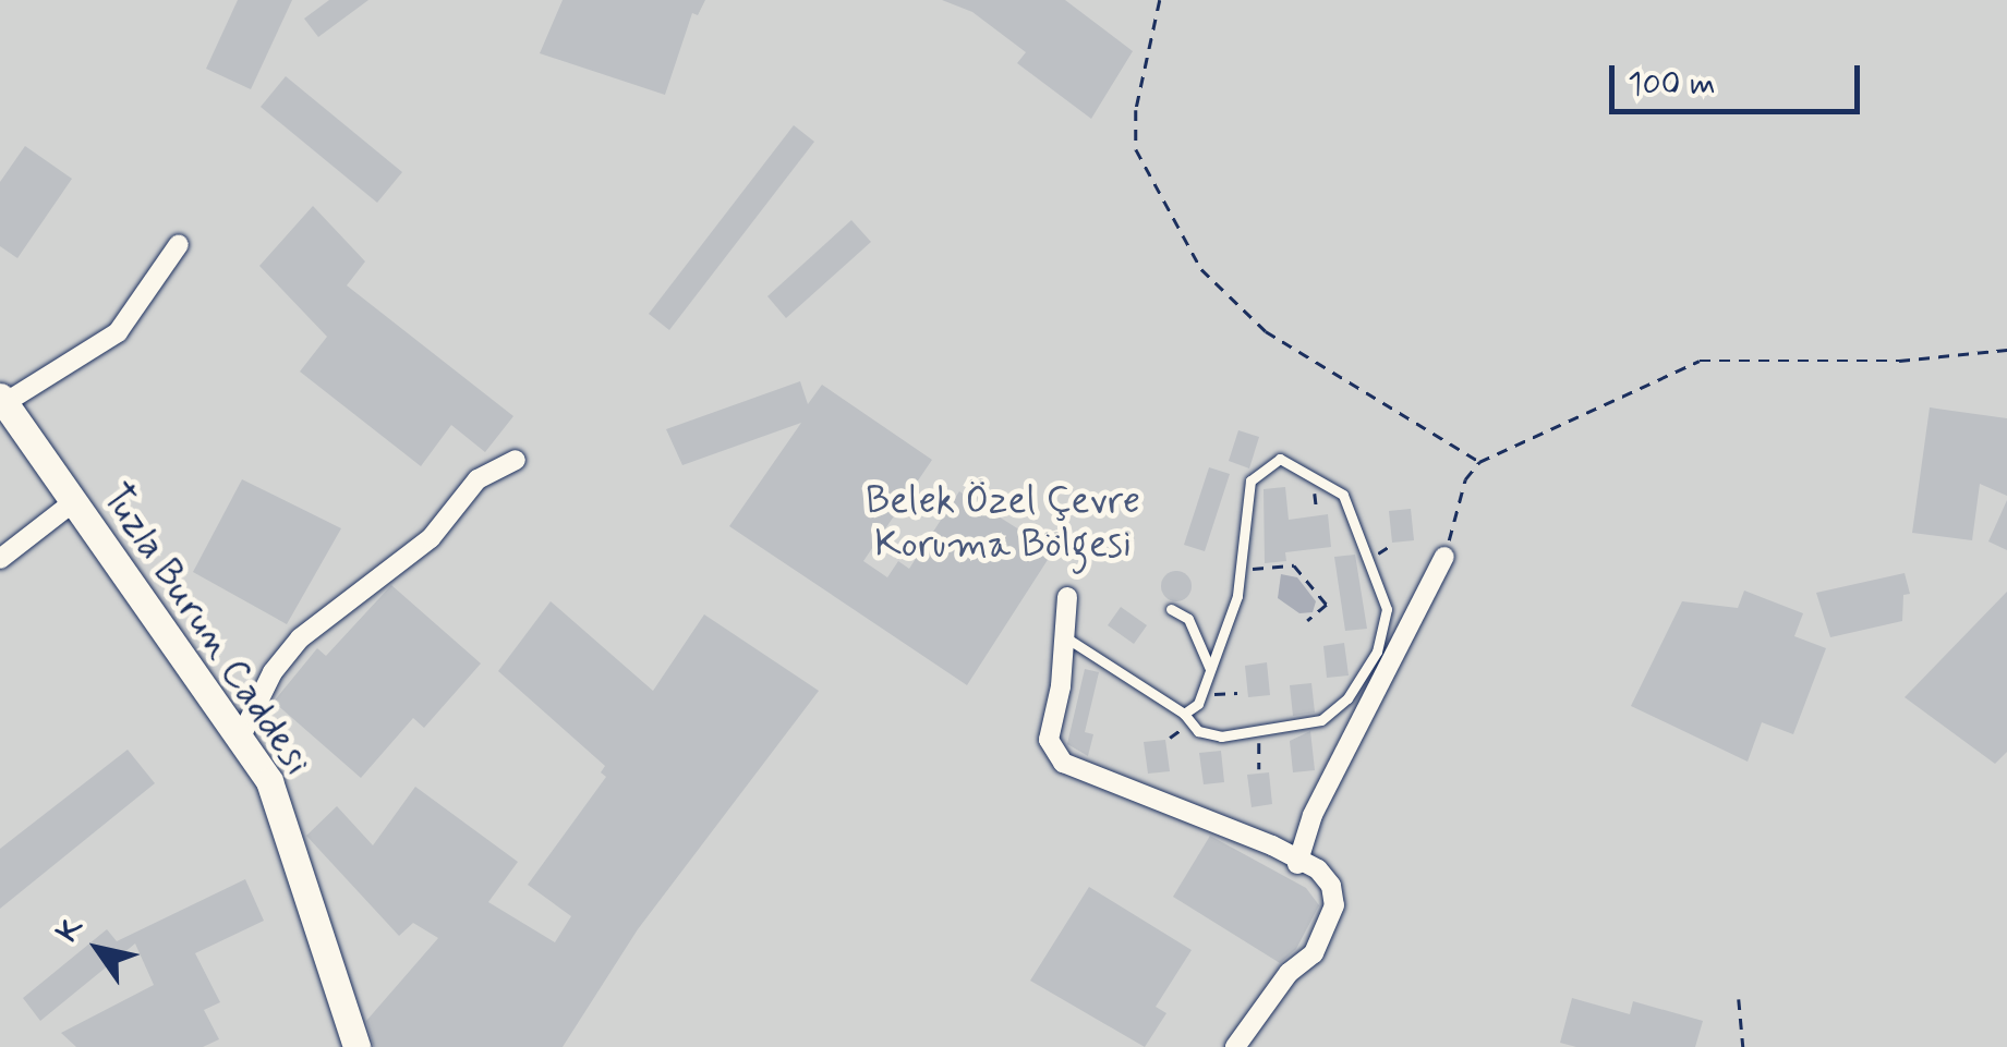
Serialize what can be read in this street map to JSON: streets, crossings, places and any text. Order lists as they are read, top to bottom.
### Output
{
  "streets": {
    "main road": ["Tuzla Burun Caddesi"]
  },
  "parks": ["Belek Özel Çevre Koruma Bölgesi"],
  "scale_bar": "100 m",
  "north": "top left"
}
